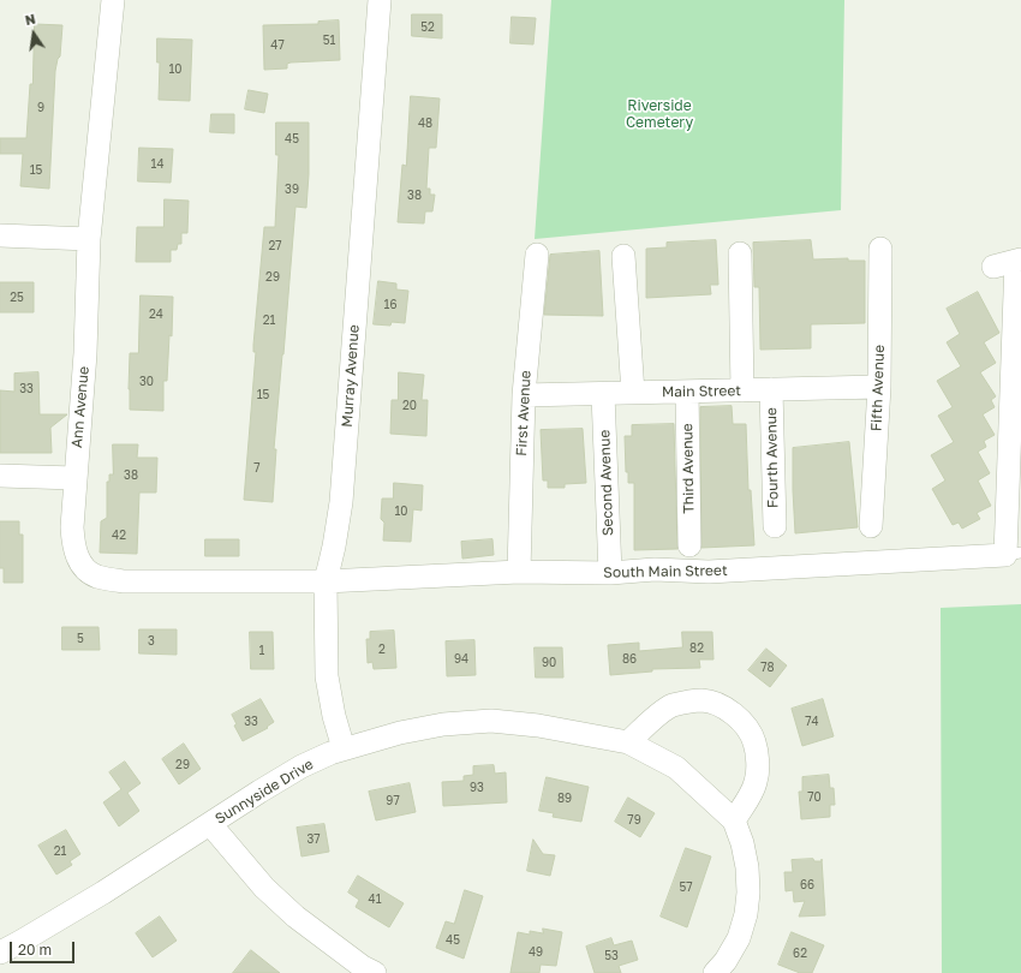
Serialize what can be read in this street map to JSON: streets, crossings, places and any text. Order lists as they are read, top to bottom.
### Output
{
  "streets": {
    "street": [
      "Murray Avenue",
      "Fifth Avenue",
      "Main Street",
      "Ann Avenue",
      "First Avenue",
      "Fourth Avenue",
      "Third Avenue",
      "Second Avenue",
      "South Main Street",
      "Sunnyside Drive"
    ]
  },
  "crossings": [
    ["Murray Avenue", "Ann Avenue"],
    ["Murray Avenue", "South Main Street"],
    ["Murray Avenue", "Sunnyside Drive"],
    ["Fifth Avenue", "Main Street"],
    ["Main Street", "First Avenue"],
    ["Main Street", "Fourth Avenue"],
    ["Main Street", "Third Avenue"],
    ["Main Street", "Second Avenue"],
    ["Ann Avenue", "South Main Street"],
    ["First Avenue", "South Main Street"],
    ["Second Avenue", "South Main Street"]
  ],
  "parks": ["Riverside Cemetery"],
  "house_numbers": [
    "52",
    "51",
    "47",
    "10",
    "9",
    "48",
    "45",
    "14",
    "15",
    "39",
    "38",
    "27",
    "29",
    "25",
    "16",
    "24",
    "21",
    "30",
    "33",
    "15",
    "20",
    "7",
    "38",
    "10",
    "42",
    "5",
    "3",
    "82",
    "2",
    "1",
    "94",
    "86",
    "90",
    "78",
    "33",
    "74",
    "29",
    "93",
    "70",
    "89",
    "97",
    "79",
    "37",
    "21",
    "66",
    "57",
    "41",
    "45",
    "49",
    "62",
    "53"
  ],
  "scale_bar": "20 m",
  "north": "top"
}
